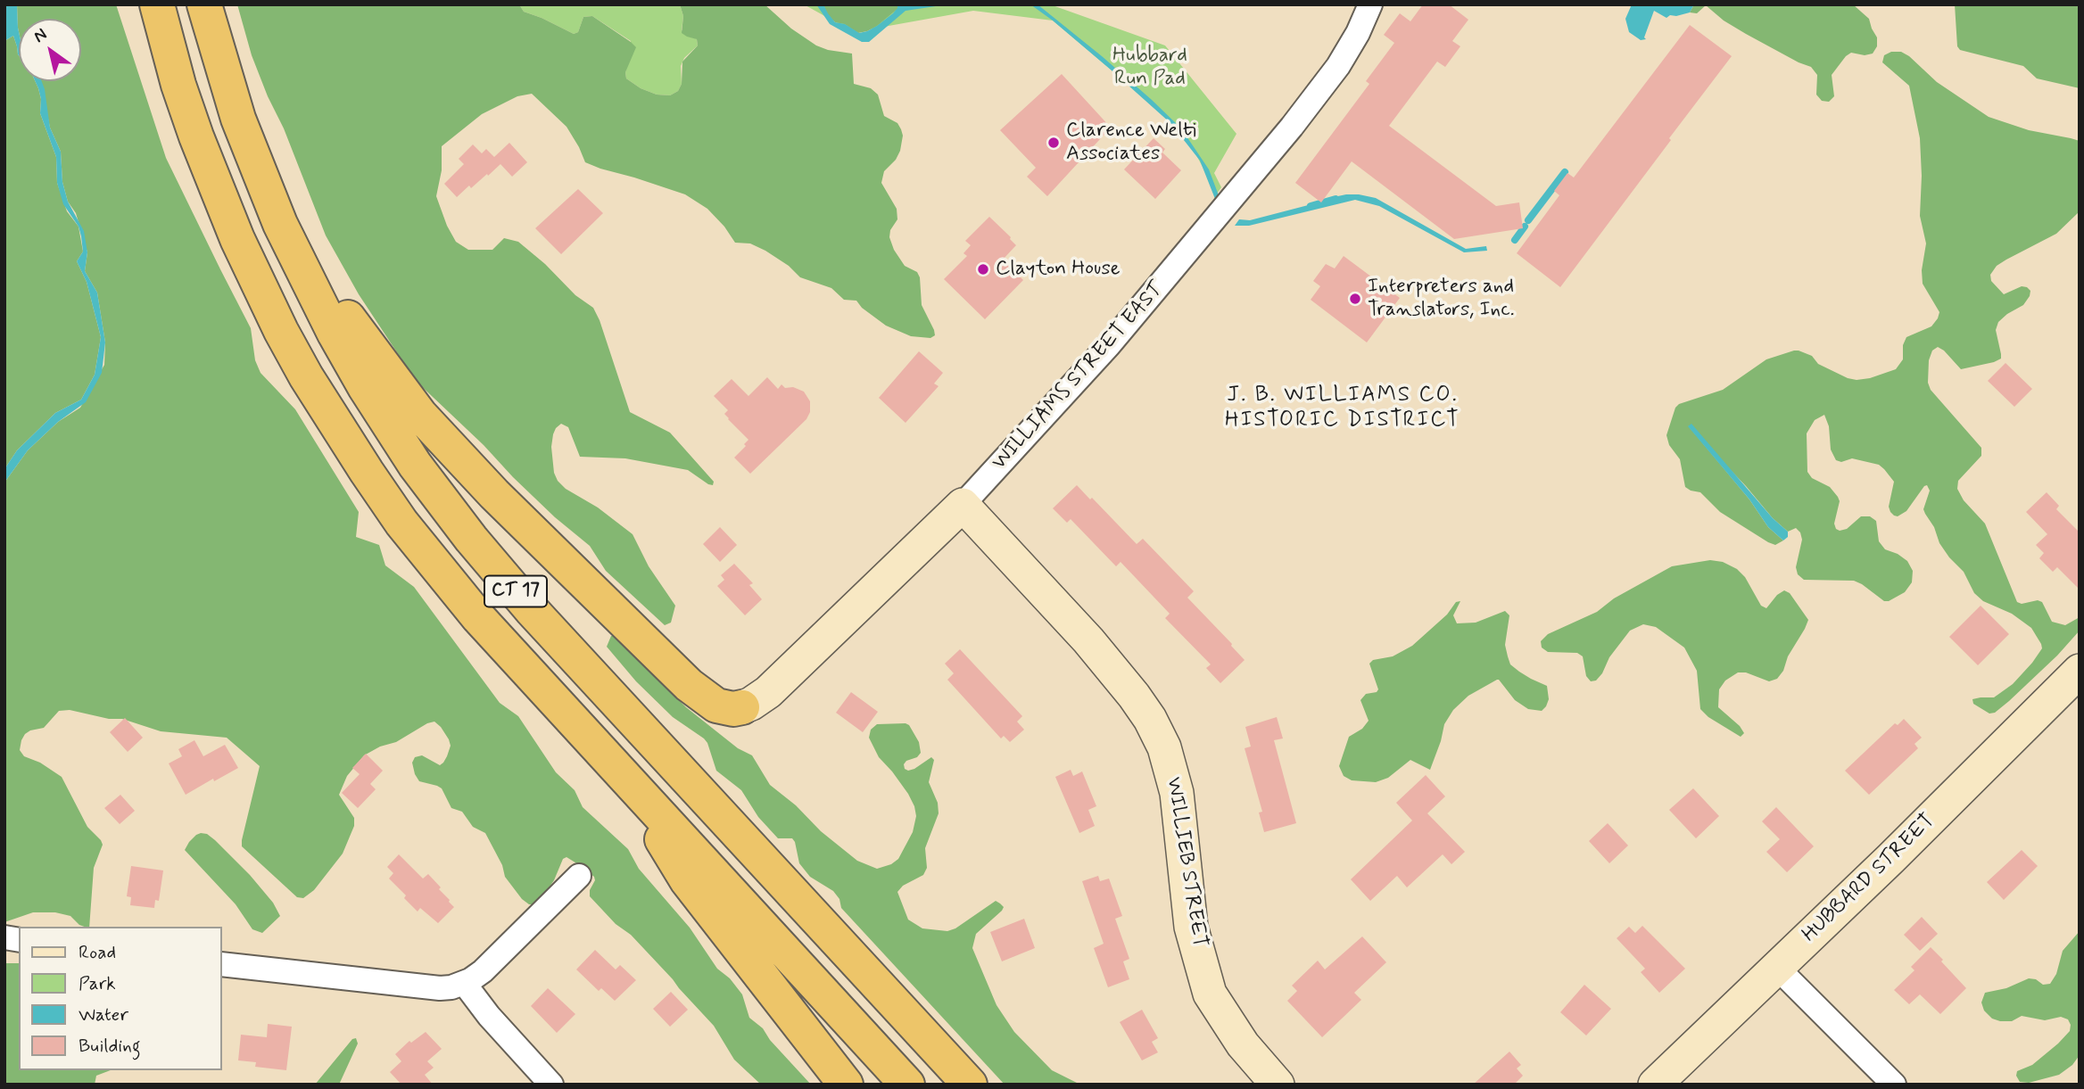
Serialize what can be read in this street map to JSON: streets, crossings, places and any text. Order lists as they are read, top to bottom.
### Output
{
  "streets": {
    "highway": ["CT 17"],
    "street": ["WILLIAMS STREET EAST", "WILLIEB STREET", "HUBBARD STREET"]
  },
  "crossings": [
    ["WILLIAMS STREET EAST", "WILLIEB STREET"]
  ],
  "districts": ["J. B. WILLIAMS CO. HISTORIC DISTRICT"],
  "parks": ["Hubbard Run Pad"],
  "places": ["Clarence Welti Associates", "Clayton House", "Interpreters and Translators, Inc."],
  "legend": [
    "Road",
    "Park",
    "Water",
    "Building"
  ],
  "north": "top left"
}
